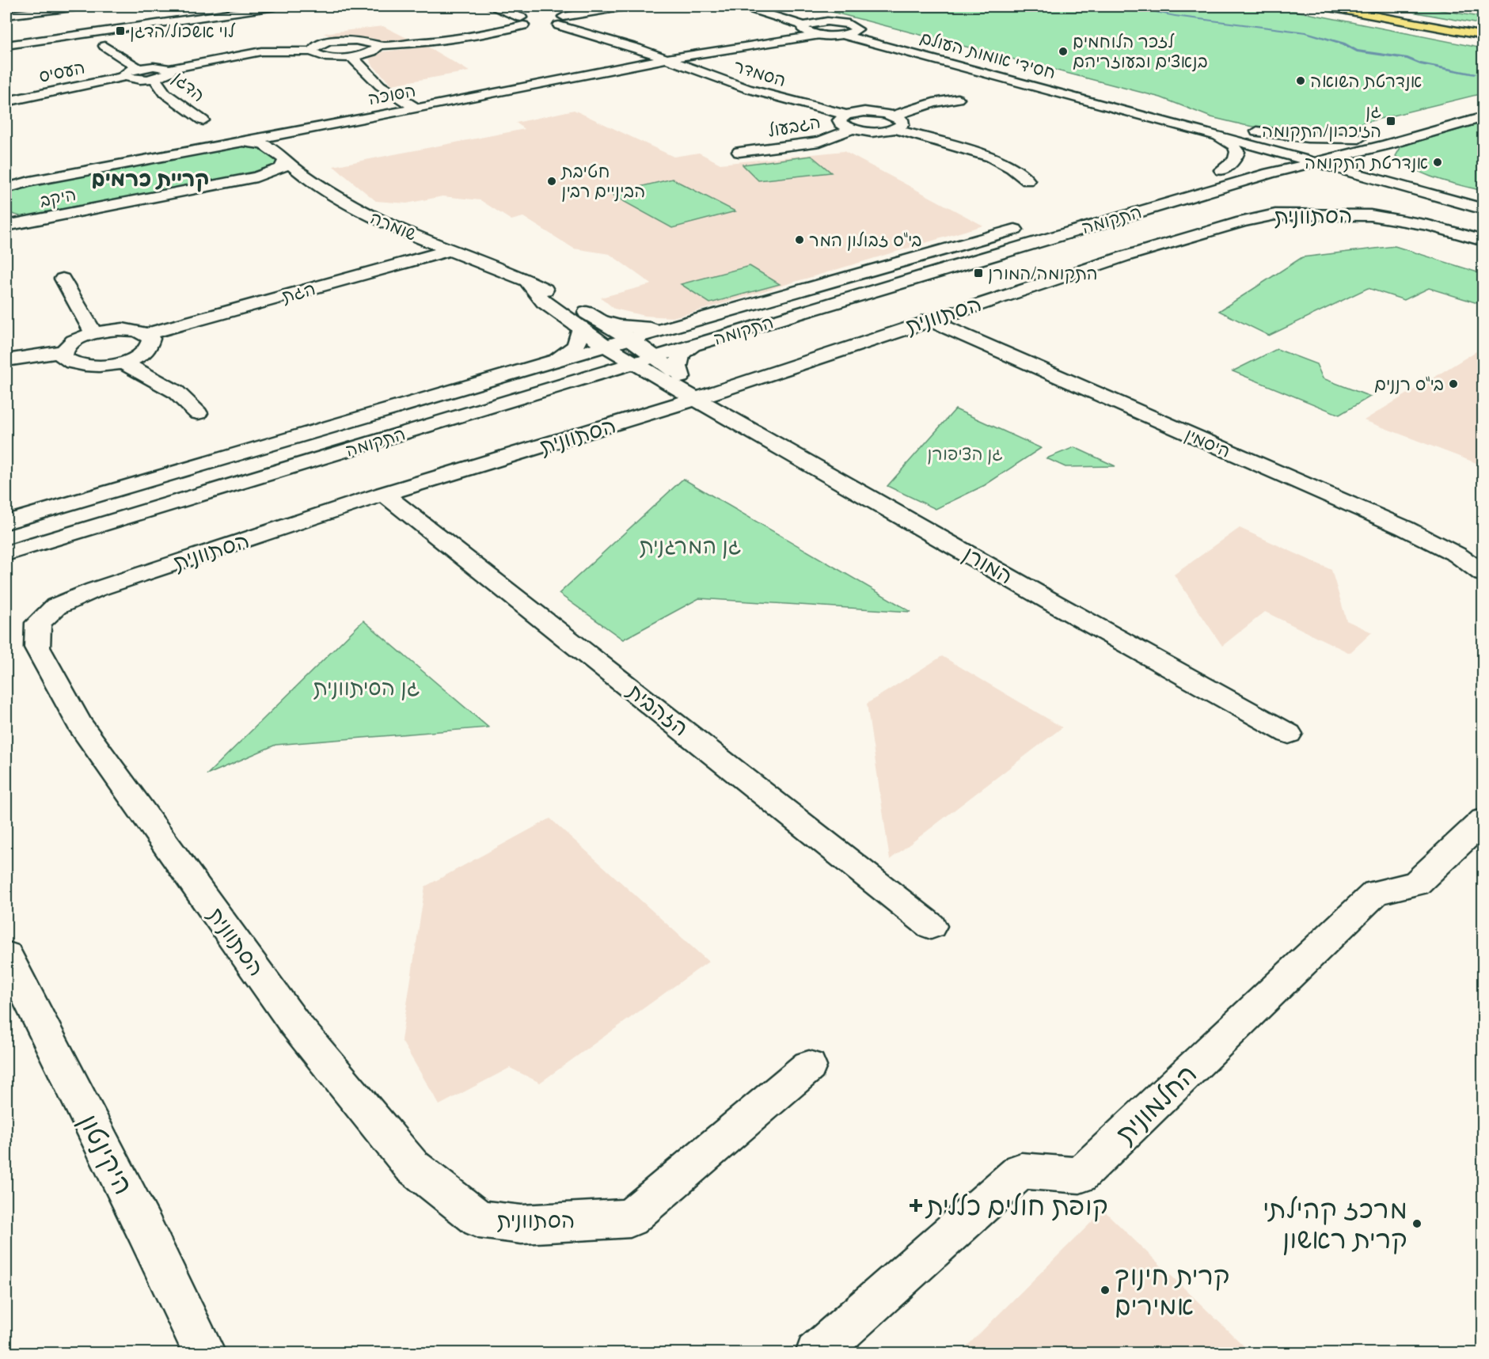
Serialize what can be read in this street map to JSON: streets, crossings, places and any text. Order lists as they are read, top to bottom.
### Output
{
  "streets": {
    "street": [
      "חסידי אומות העולם",
      "העסיס",
      "הסמדר",
      "הדגן",
      "הסוכה",
      "הגבעול",
      "היקב",
      "הסתוונית",
      "התקומה",
      "שומרה",
      "הגת",
      "היסמין",
      "המורן",
      "הזהבית",
      "החלמונית",
      "היקינטון"
    ]
  },
  "crossings": [
    ["חסידי אומות העולם", "הסוכה"],
    ["חסידי אומות העולם", "התקומה"],
    ["הסמדר", "הסוכה"],
    ["היקב", "שומרה"],
    ["הסתוונית", "היסמין"],
    ["הסתוונית", "המורן"],
    ["הסתוונית", "הזהבית"],
    ["התקומה", "שומרה"],
    ["התקומה", "המורן"],
    ["שומרה", "הגת"],
    ["שומרה", "המורן"]
  ],
  "districts": ["קריית כרמים"],
  "parks": ["גן הציפורן", "גן המרגנית", "גן הסיתוונית"],
  "places": {
    "transit": ["לוי אשכול/הדגן", "גן הזיכרון/התקומה", "התקומה/המורן"],
    "other": [
      "לזכר הלוחמים בנאצים ובעוזריהם",
      "אנדרטת השואה",
      "אנדרטת התקומה",
      "חטיבת הביניים רבין",
      "בי\"ס זבולון המר",
      "בי\"ס רננים",
      "מרכז קהילתי קרית ראשון",
      "קרית חינוך אמירים"
    ],
    "health": ["קופת חולים כללית"]
  }
}
